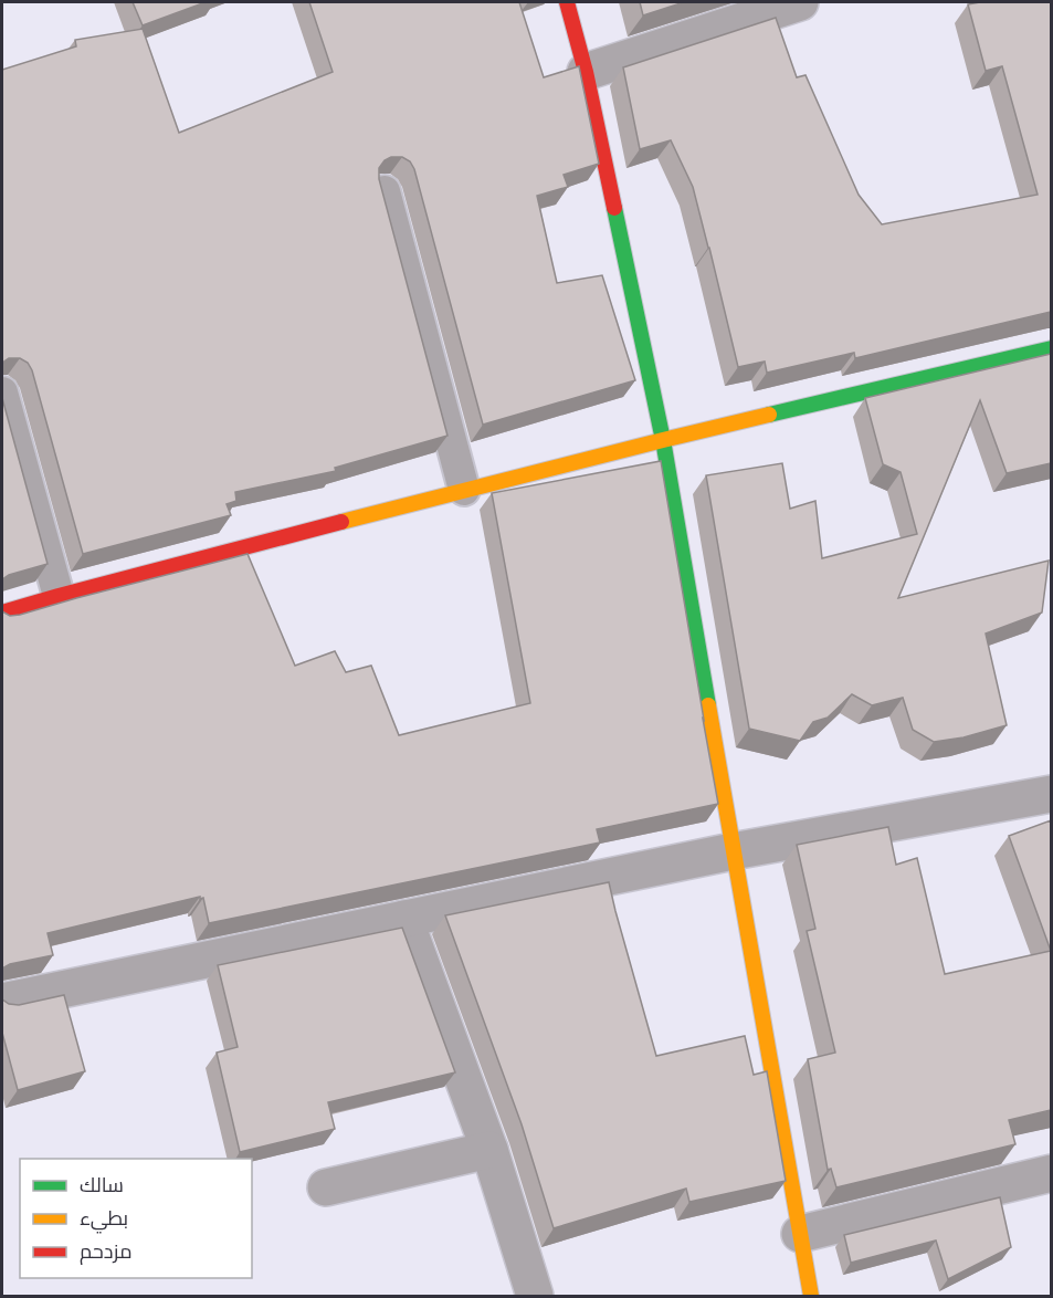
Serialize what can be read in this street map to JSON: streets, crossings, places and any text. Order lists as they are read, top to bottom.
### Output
{
  "legend": ["سالك", "بطيء", "مزدحم"]
}
